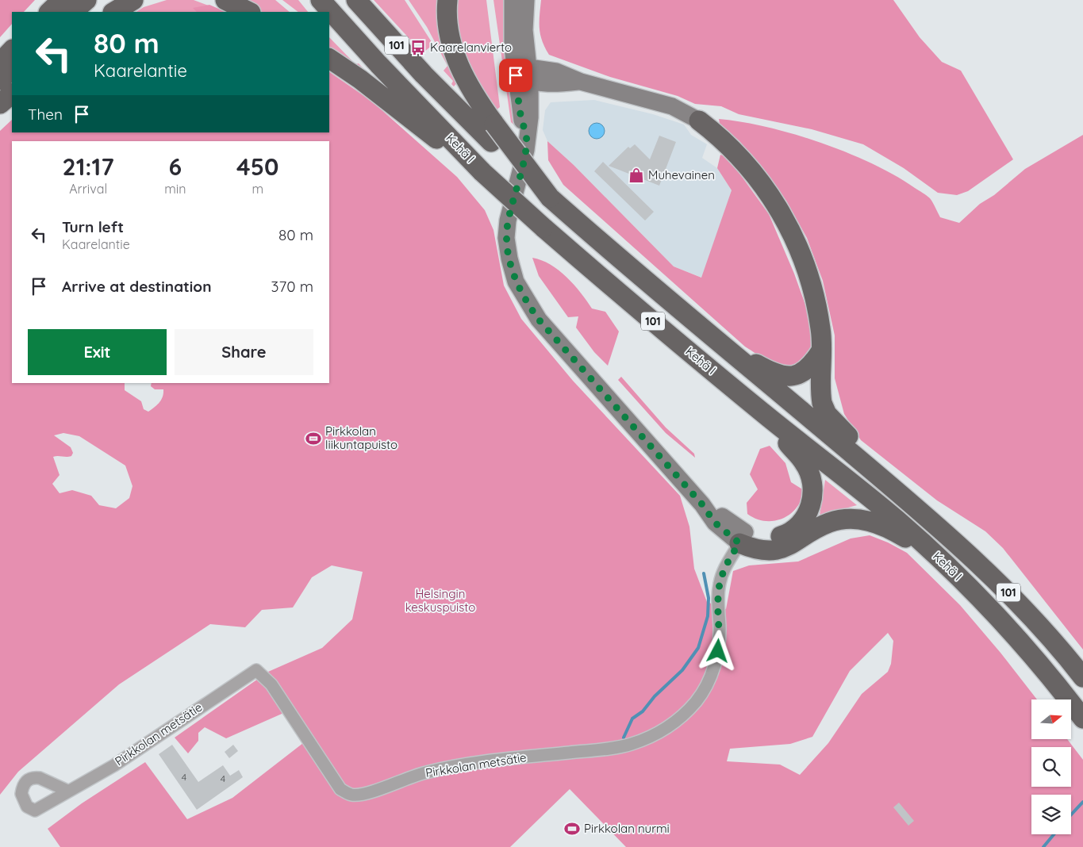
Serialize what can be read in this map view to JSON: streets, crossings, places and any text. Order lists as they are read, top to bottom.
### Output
{
  "streets": {
    "highway": ["101", "Kehä I"],
    "street": ["Pirkkolan metsätie"]
  },
  "parks": ["Helsingin keskuspuisto"],
  "places": {
    "bus stop": ["Kaarelanvierto"],
    "shop": ["Muhevainen"],
    "sports": ["Pirkkolan liikuntapuisto", "Pirkkolan nurmi"]
  },
  "house_numbers": ["4", "4"],
  "north": "right",
  "page": {
    "turn": ["80 m", "Kaarelantie"],
    "then": "Then",
    "eta": [
      "21:17",
      "Arrival",
      "6",
      "min",
      "450",
      "m"
    ],
    "list": [
      {
        "name": "Turn left",
        "note": "Kaarelantie",
        "value": "80 m"
      },
      {
        "name": "Arrive at destination",
        "value": "370 m"
      }
    ],
    "buttons": ["Exit", "Share"]
  }
}
